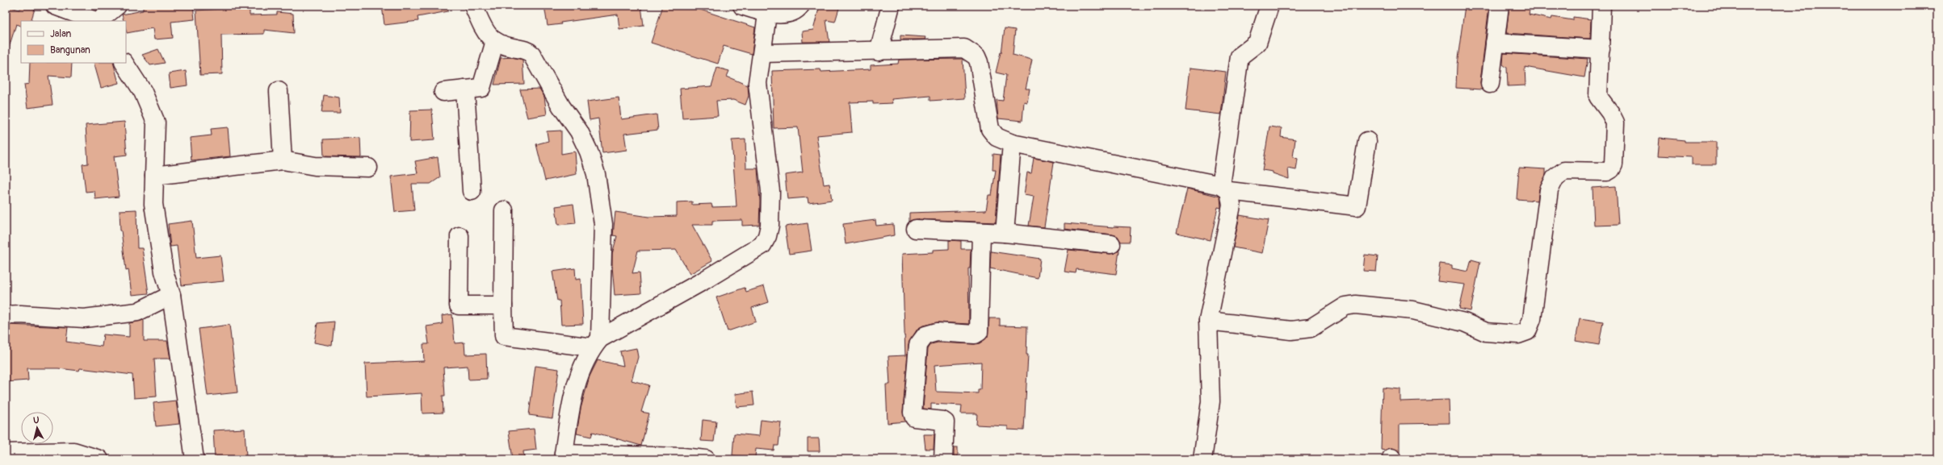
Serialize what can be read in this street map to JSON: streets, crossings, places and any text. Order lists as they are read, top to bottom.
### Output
{
  "legend": ["Jalan", "Bangunan"],
  "north": "top"
}
